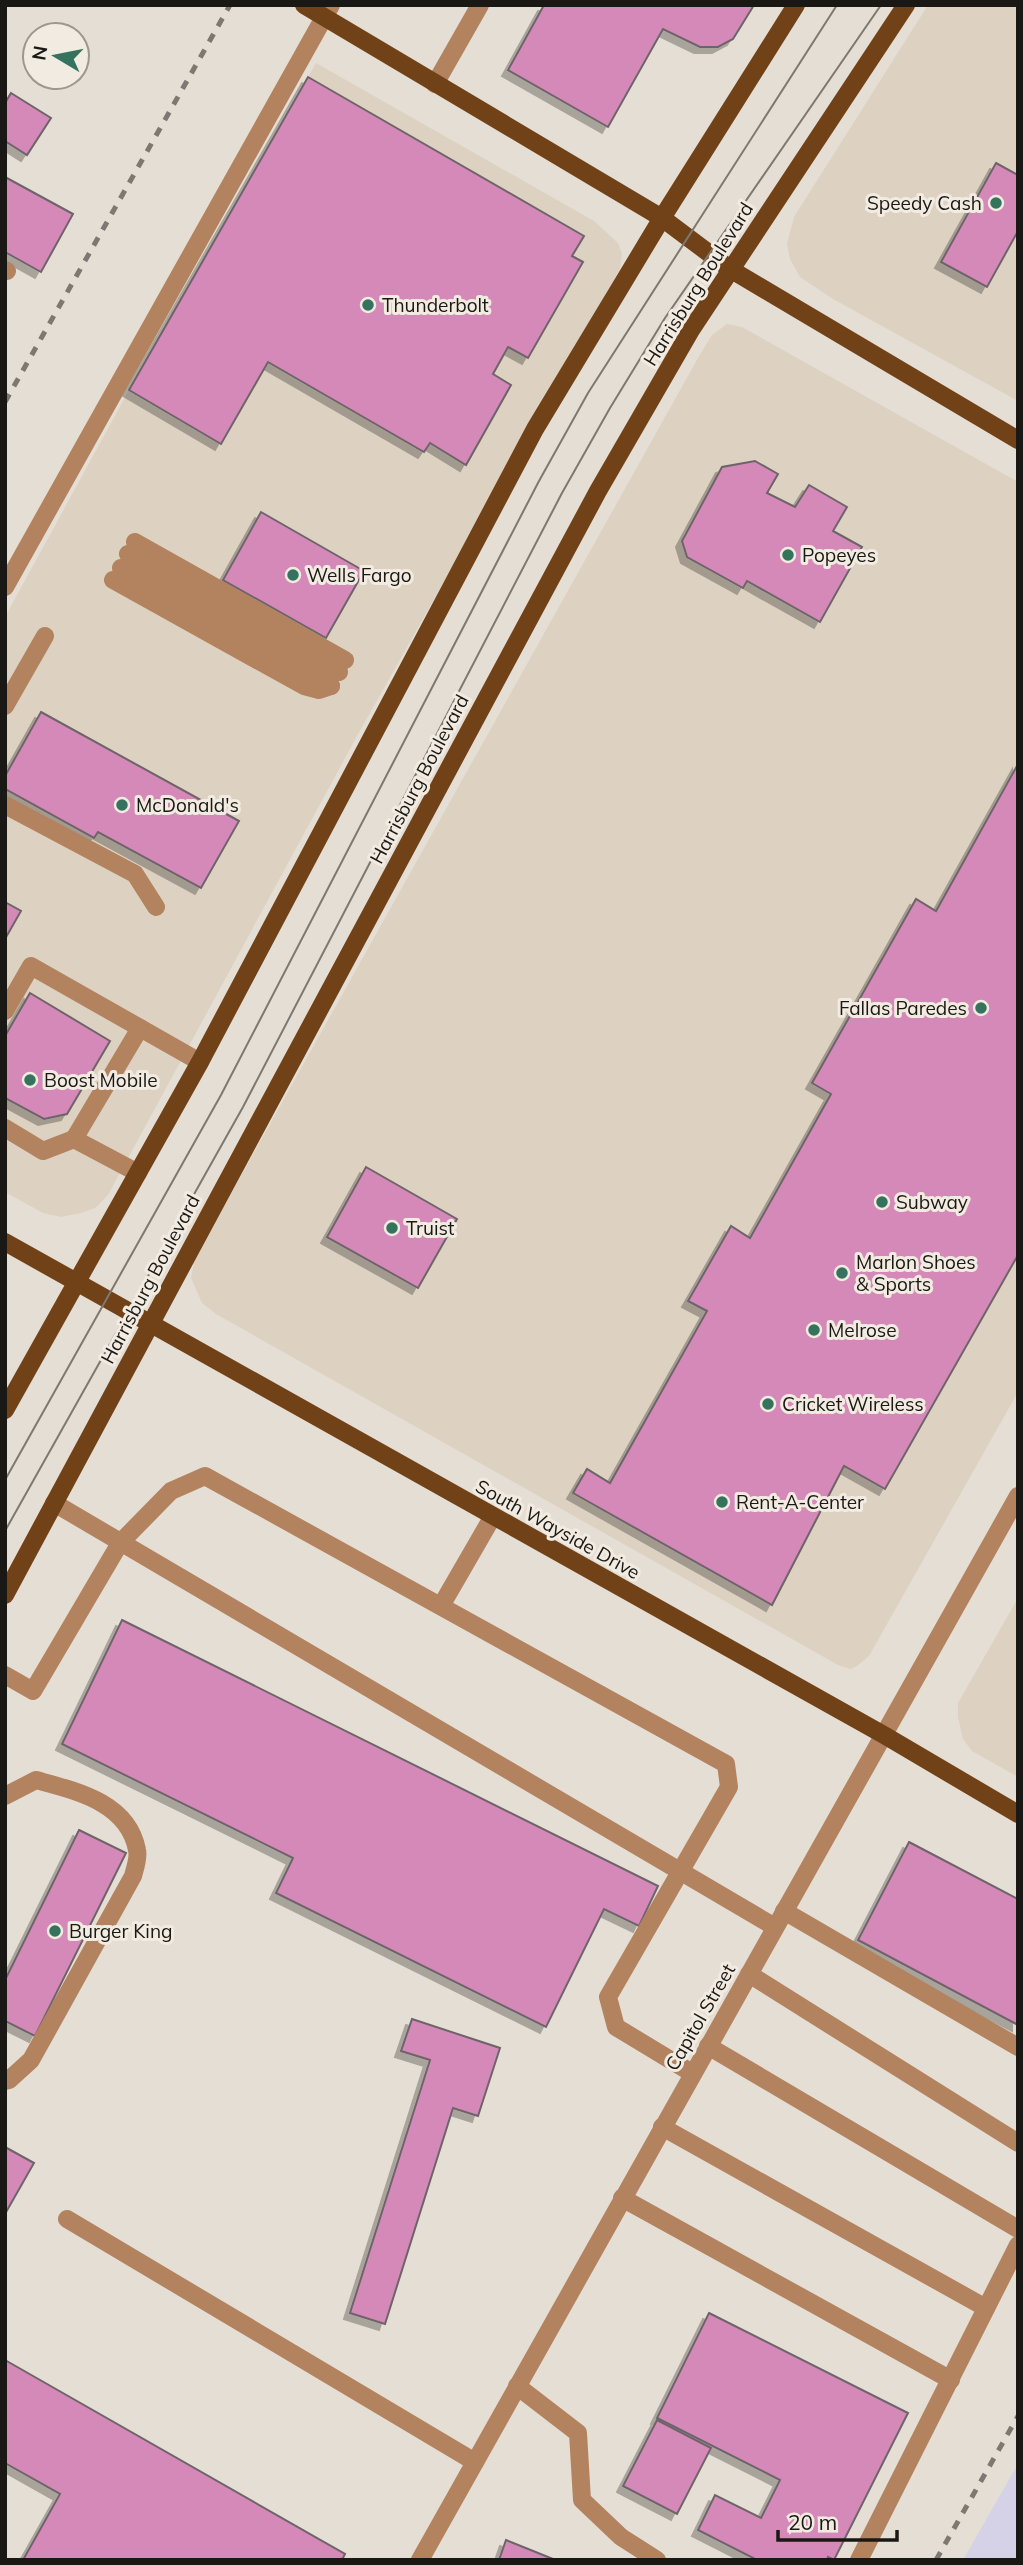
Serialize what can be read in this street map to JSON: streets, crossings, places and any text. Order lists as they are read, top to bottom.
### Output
{
  "streets": {
    "main road": ["Harrisburg Boulevard", "South Wayside Drive"],
    "street": ["Capitol Street"]
  },
  "crossings": [
    ["Harrisburg Boulevard", "South Wayside Drive"],
    ["South Wayside Drive", "Capitol Street"]
  ],
  "places": [
    "Speedy Cash",
    "Thunderbolt",
    "Popeyes",
    "Wells Fargo",
    "McDonald's",
    "Fallas Paredes",
    "Boost Mobile",
    "Subway",
    "Truist",
    "Marlon Shoes & Sports",
    "Melrose",
    "Cricket Wireless",
    "Rent-A-Center",
    "Burger King"
  ],
  "scale_bar": "20 m",
  "north": "left"
}
